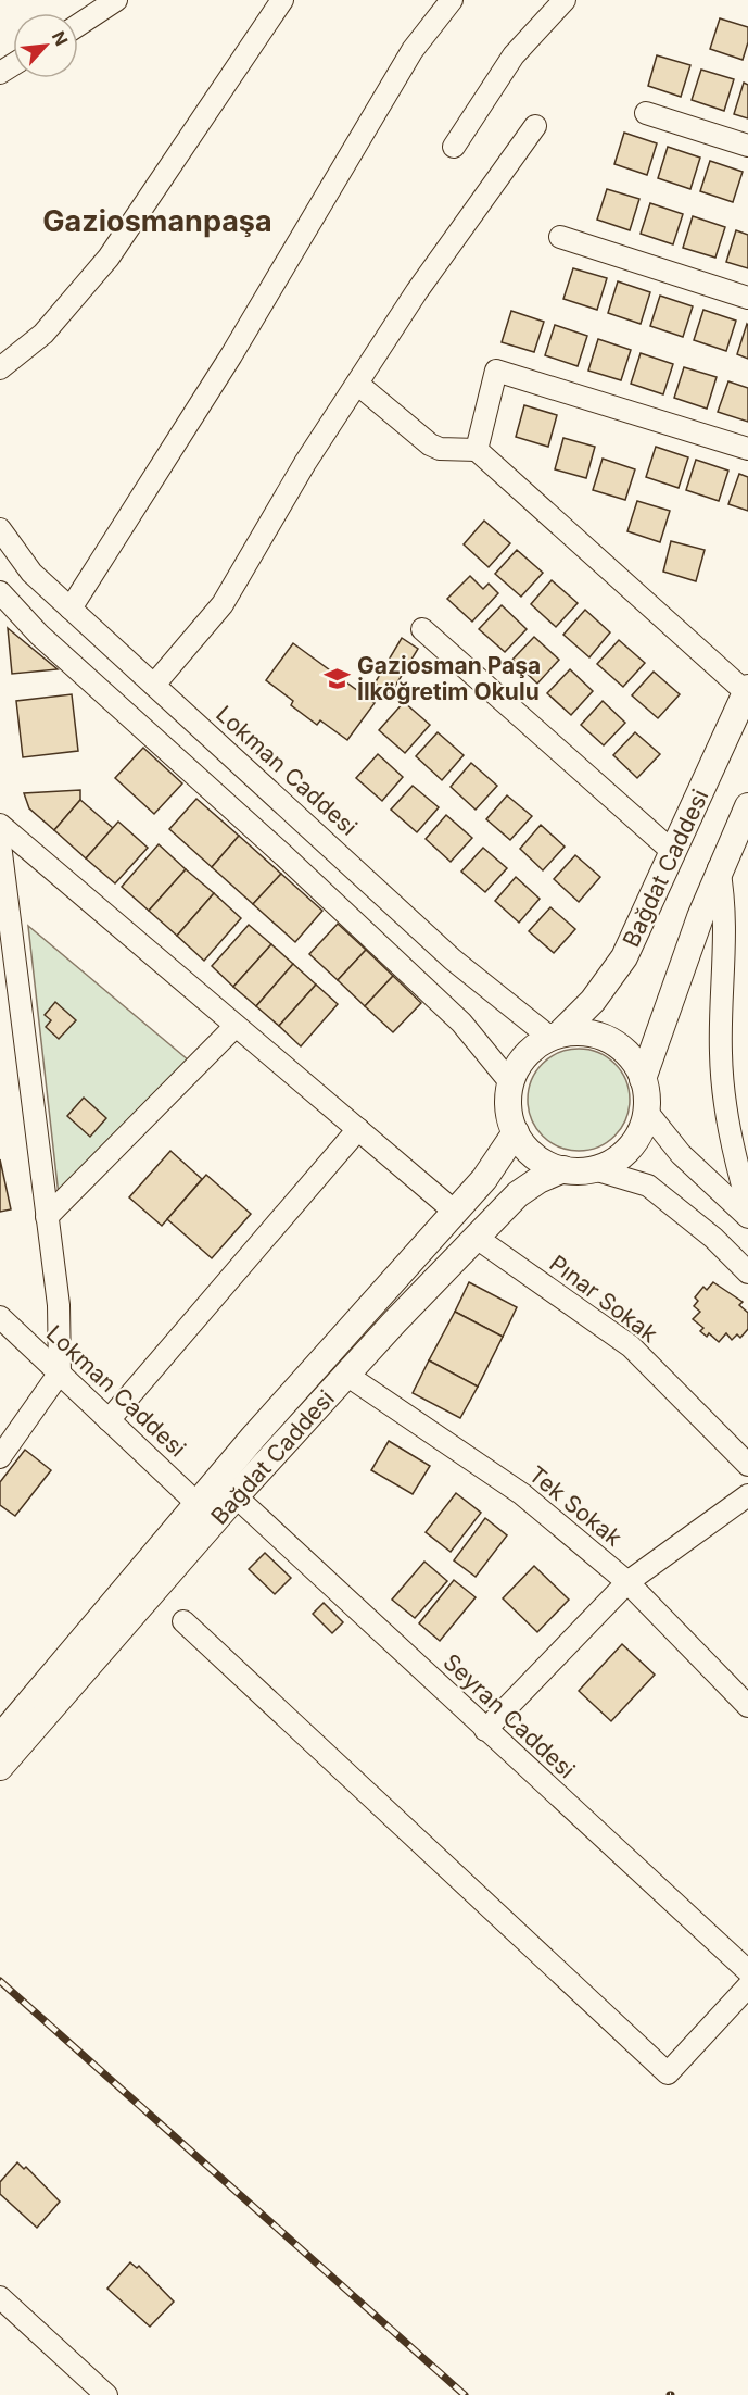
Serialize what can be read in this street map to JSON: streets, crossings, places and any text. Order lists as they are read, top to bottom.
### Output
{
  "streets": {
    "main road": ["Bağdat Caddesi"],
    "street": [
      "Lokman Caddesi",
      "Pınar Sokak",
      "Tek Sokak",
      "Seyran Caddesi"
    ]
  },
  "crossings": [
    ["Lokman Caddesi", "Bağdat Caddesi"],
    ["Bağdat Caddesi", "Pınar Sokak"],
    ["Bağdat Caddesi", "Tek Sokak"],
    ["Bağdat Caddesi", "Seyran Caddesi"]
  ],
  "districts": ["Gaziosmanpaşa"],
  "places": {
    "school or university": ["Gaziosman Paşa İlköğretim Okulu"]
  },
  "north": "top right"
}
